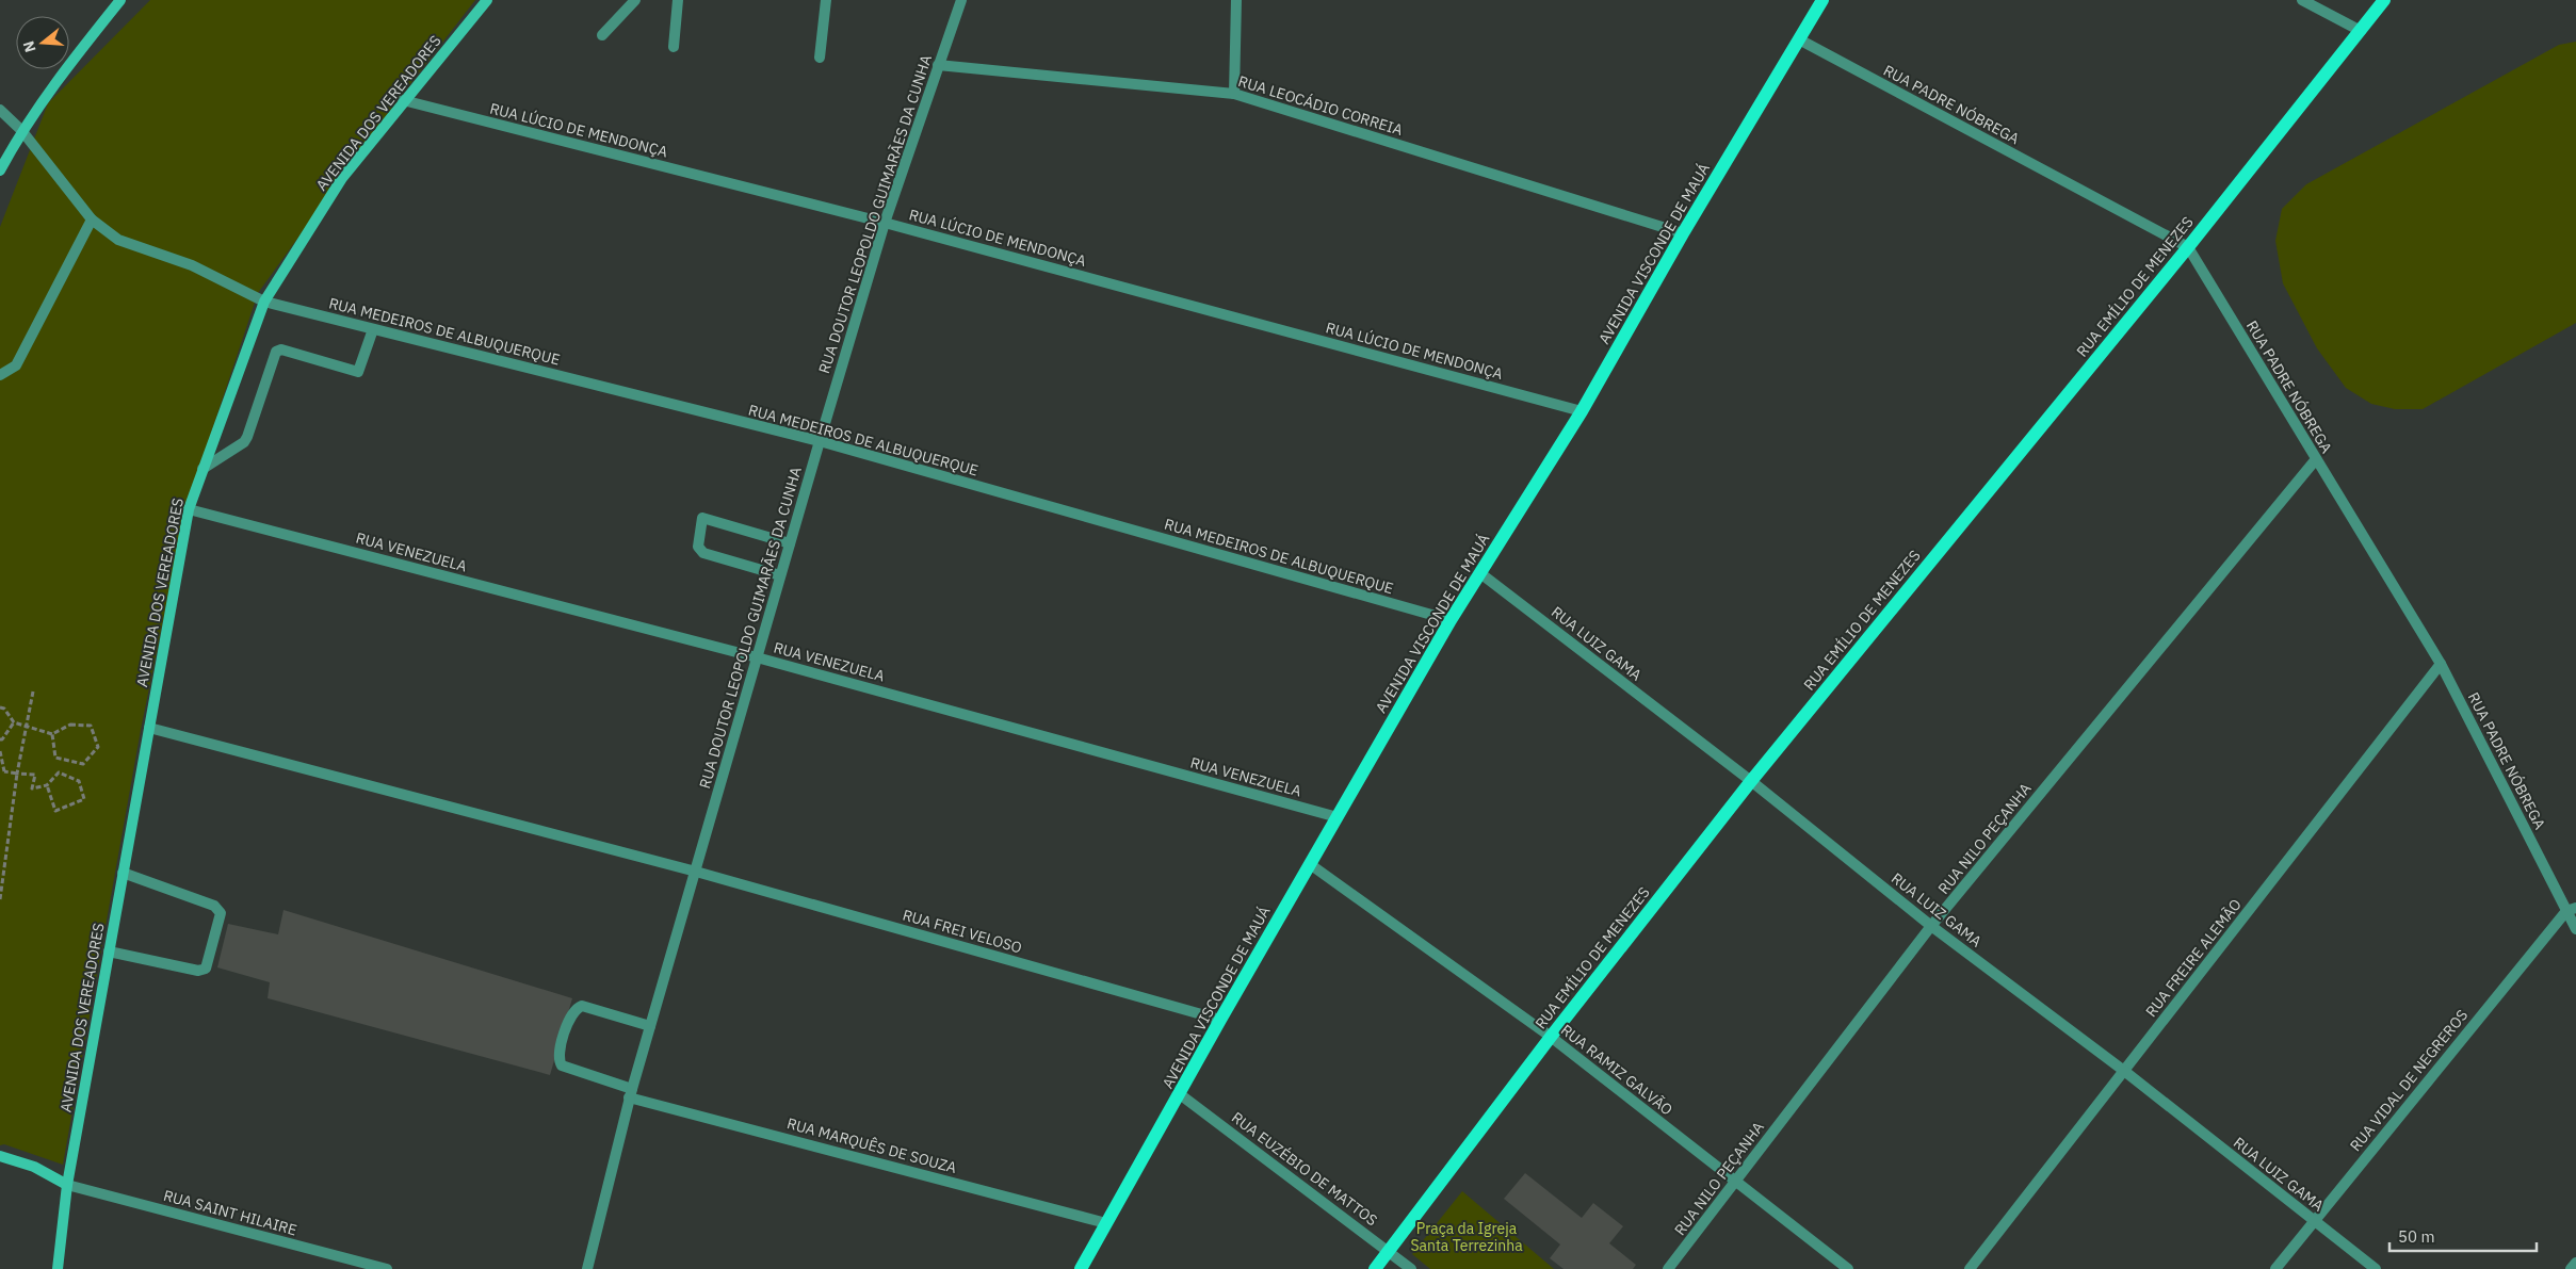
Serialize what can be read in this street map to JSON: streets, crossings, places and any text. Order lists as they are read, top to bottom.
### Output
{
  "streets": {
    "main road": ["AVENIDA DOS VEREADORES", "AVENIDA VISCONDE DE MAUÁ", "RUA EMÍLIO DE MENEZES"],
    "street": [
      "RUA PADRE NÓBREGA",
      "RUA LEOCÁDIO CORREIA",
      "RUA LÚCIO DE MENDONÇA",
      "RUA DOUTOR LEOPOLDO GUIMARÃES DA CUNHA",
      "RUA MEDEIROS DE ALBUQUERQUE",
      "RUA VENEZUELA",
      "RUA LUIZ GAMA",
      "RUA NILO PEÇANHA",
      "RUA FREI VELOSO",
      "RUA FREIRE ALEMÃO",
      "RUA RAMIZ GALVÃO",
      "RUA VIDAL DE NEGREROS",
      "RUA MARQUÊS DE SOUZA",
      "RUA EUZÉBIO DE MATTOS",
      "RUA SAINT HILAIRE"
    ]
  },
  "crossings": [
    ["RUA PADRE NÓBREGA", "AVENIDA VISCONDE DE MAUÁ"],
    ["RUA PADRE NÓBREGA", "RUA EMÍLIO DE MENEZES"],
    ["RUA PADRE NÓBREGA", "RUA NILO PEÇANHA"],
    ["RUA PADRE NÓBREGA", "RUA FREIRE ALEMÃO"],
    ["RUA PADRE NÓBREGA", "RUA VIDAL DE NEGREROS"],
    ["RUA LEOCÁDIO CORREIA", "RUA DOUTOR LEOPOLDO GUIMARÃES DA CUNHA"],
    ["RUA LEOCÁDIO CORREIA", "AVENIDA VISCONDE DE MAUÁ"],
    ["AVENIDA DOS VEREADORES", "RUA LÚCIO DE MENDONÇA"],
    ["AVENIDA DOS VEREADORES", "RUA MEDEIROS DE ALBUQUERQUE"],
    ["AVENIDA DOS VEREADORES", "RUA VENEZUELA"],
    ["AVENIDA DOS VEREADORES", "RUA FREI VELOSO"],
    ["AVENIDA DOS VEREADORES", "RUA SAINT HILAIRE"],
    ["RUA LÚCIO DE MENDONÇA", "RUA DOUTOR LEOPOLDO GUIMARÃES DA CUNHA"],
    ["RUA LÚCIO DE MENDONÇA", "AVENIDA VISCONDE DE MAUÁ"],
    ["RUA DOUTOR LEOPOLDO GUIMARÃES DA CUNHA", "RUA MEDEIROS DE ALBUQUERQUE"],
    ["RUA DOUTOR LEOPOLDO GUIMARÃES DA CUNHA", "RUA VENEZUELA"],
    ["RUA DOUTOR LEOPOLDO GUIMARÃES DA CUNHA", "RUA FREI VELOSO"],
    ["RUA DOUTOR LEOPOLDO GUIMARÃES DA CUNHA", "RUA MARQUÊS DE SOUZA"],
    ["AVENIDA VISCONDE DE MAUÁ", "RUA MEDEIROS DE ALBUQUERQUE"],
    ["AVENIDA VISCONDE DE MAUÁ", "RUA VENEZUELA"],
    ["AVENIDA VISCONDE DE MAUÁ", "RUA LUIZ GAMA"],
    ["AVENIDA VISCONDE DE MAUÁ", "RUA FREI VELOSO"],
    ["AVENIDA VISCONDE DE MAUÁ", "RUA RAMIZ GALVÃO"],
    ["AVENIDA VISCONDE DE MAUÁ", "RUA MARQUÊS DE SOUZA"],
    ["AVENIDA VISCONDE DE MAUÁ", "RUA EUZÉBIO DE MATTOS"],
    ["RUA EMÍLIO DE MENEZES", "RUA LUIZ GAMA"],
    ["RUA EMÍLIO DE MENEZES", "RUA RAMIZ GALVÃO"],
    ["RUA EMÍLIO DE MENEZES", "RUA EUZÉBIO DE MATTOS"],
    ["RUA LUIZ GAMA", "RUA NILO PEÇANHA"],
    ["RUA LUIZ GAMA", "RUA FREIRE ALEMÃO"],
    ["RUA LUIZ GAMA", "RUA VIDAL DE NEGREROS"],
    ["RUA NILO PEÇANHA", "RUA RAMIZ GALVÃO"]
  ],
  "parks": ["Praça da Igreja Santa Terrezinha"],
  "scale_bar": "50 m",
  "north": "left"
}
